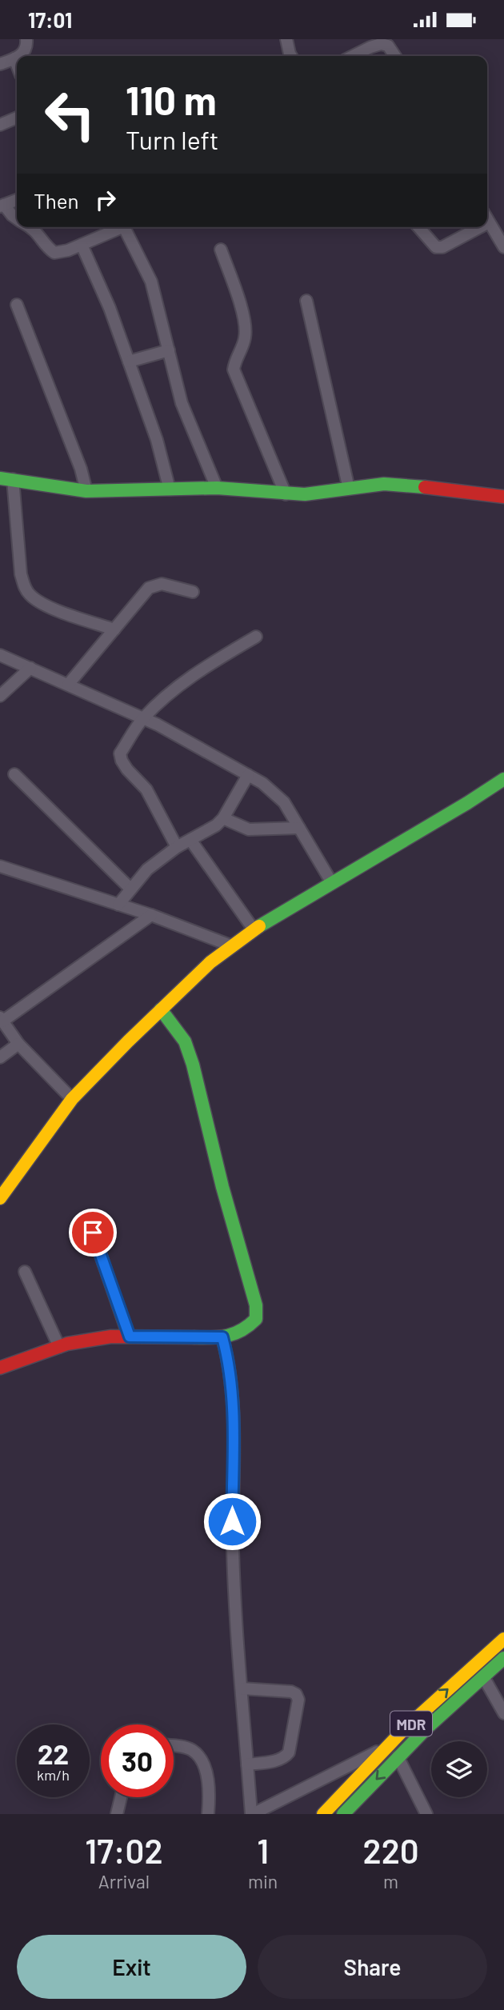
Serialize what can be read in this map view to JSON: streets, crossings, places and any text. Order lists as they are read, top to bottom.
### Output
{
  "streets": {
    "street": ["MDR"]
  },
  "page": {
    "status": "17:01",
    "turn": ["110 m", "Turn left"],
    "then": "Then",
    "speed": "22 km/h",
    "limit": "30",
    "eta": [
      "17:02",
      "Arrival",
      "1",
      "min",
      "220",
      "m"
    ],
    "buttons": ["Exit", "Share"]
  }
}
